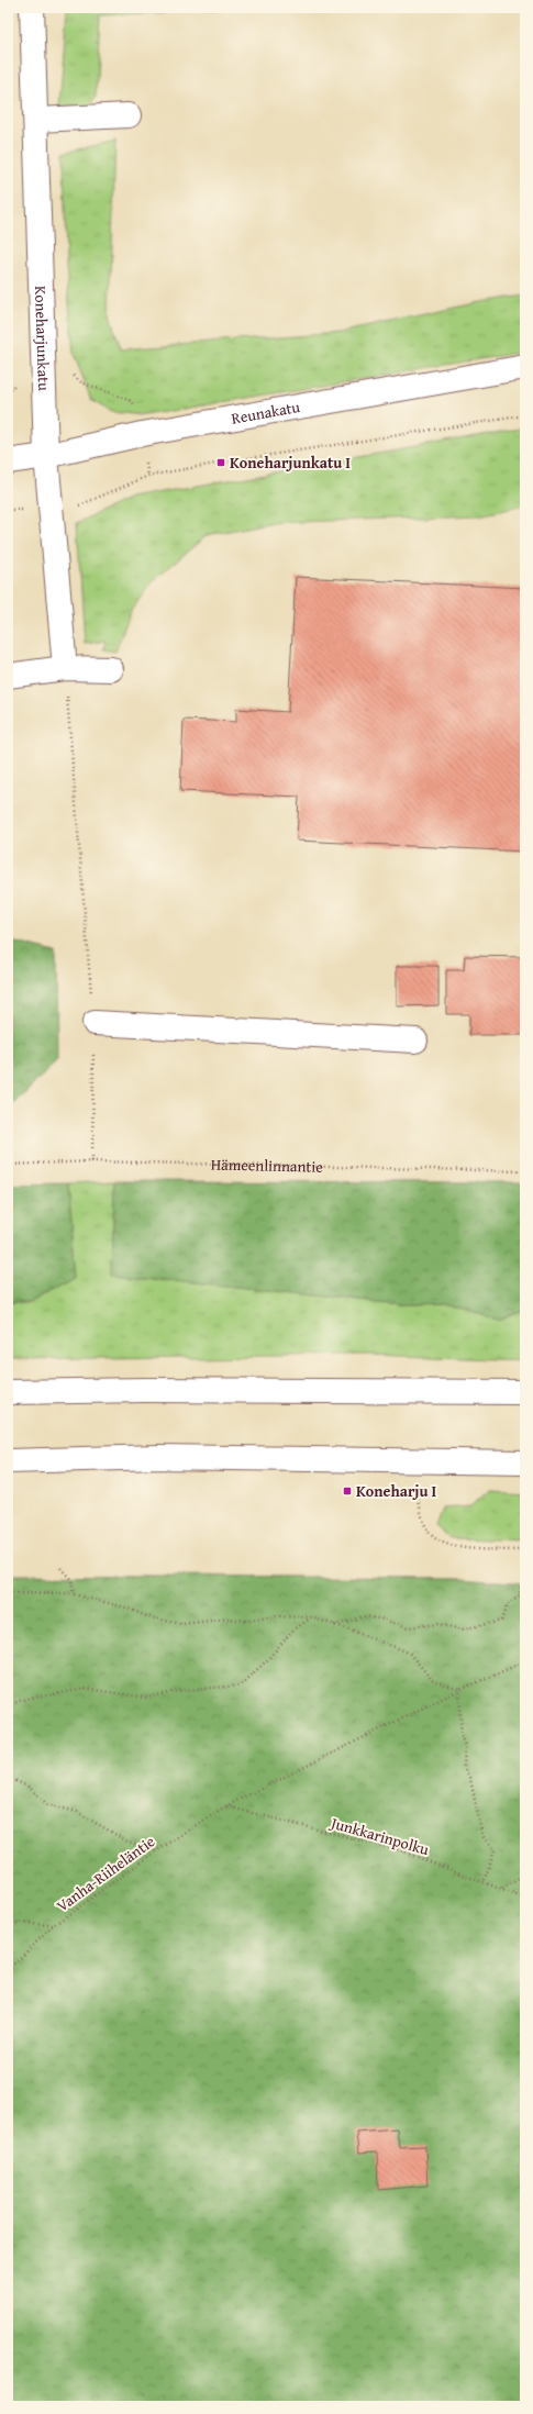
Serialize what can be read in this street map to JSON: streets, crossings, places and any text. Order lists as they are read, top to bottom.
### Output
{
  "streets": {
    "street": ["Koneharjunkatu", "Reunakatu"],
    "path": ["Hämeenlinnantie", "Junkkarinpolku", "Vanha-Riiheläntie"]
  },
  "crossings": [
    ["Koneharjunkatu", "Reunakatu"],
    ["Junkkarinpolku", "Vanha-Riiheläntie"]
  ],
  "places": {
    "transit": ["Koneharjunkatu I", "Koneharju I"]
  }
}
